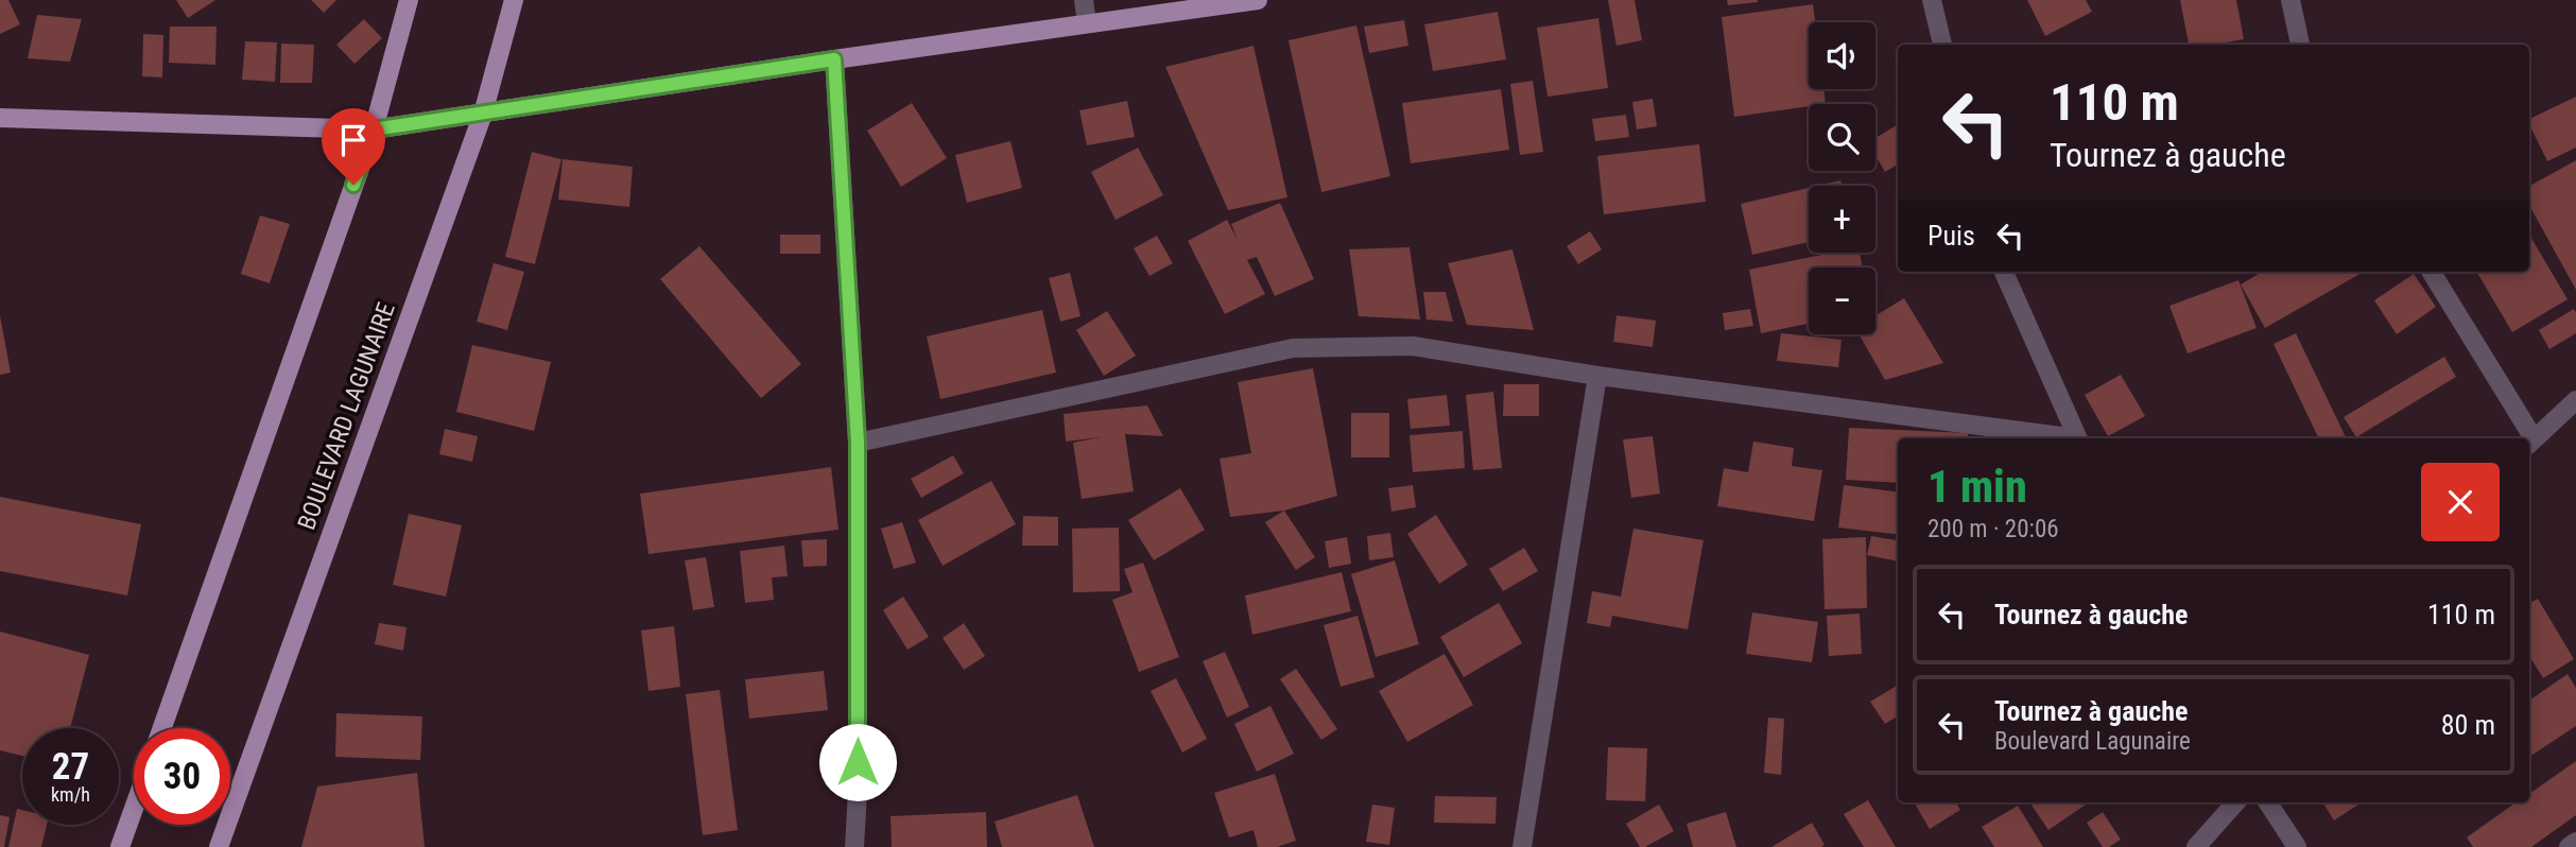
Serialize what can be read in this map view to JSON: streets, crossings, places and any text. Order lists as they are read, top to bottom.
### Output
{
  "streets": {
    "main road": ["BOULEVARD LAGUNAIRE"]
  },
  "page": {
    "map_buttons": ["+", "−"],
    "turn": ["110 m", "Tournez à gauche"],
    "then": "Puis",
    "heading": ["1 min", "200 m · 20:06"],
    "list": [
      {
        "name": "Tournez à gauche",
        "value": "110 m"
      },
      {
        "name": "Tournez à gauche",
        "note": "Boulevard Lagunaire",
        "value": "80 m"
      }
    ],
    "speed": "27 km/h",
    "limit": "30"
  }
}
